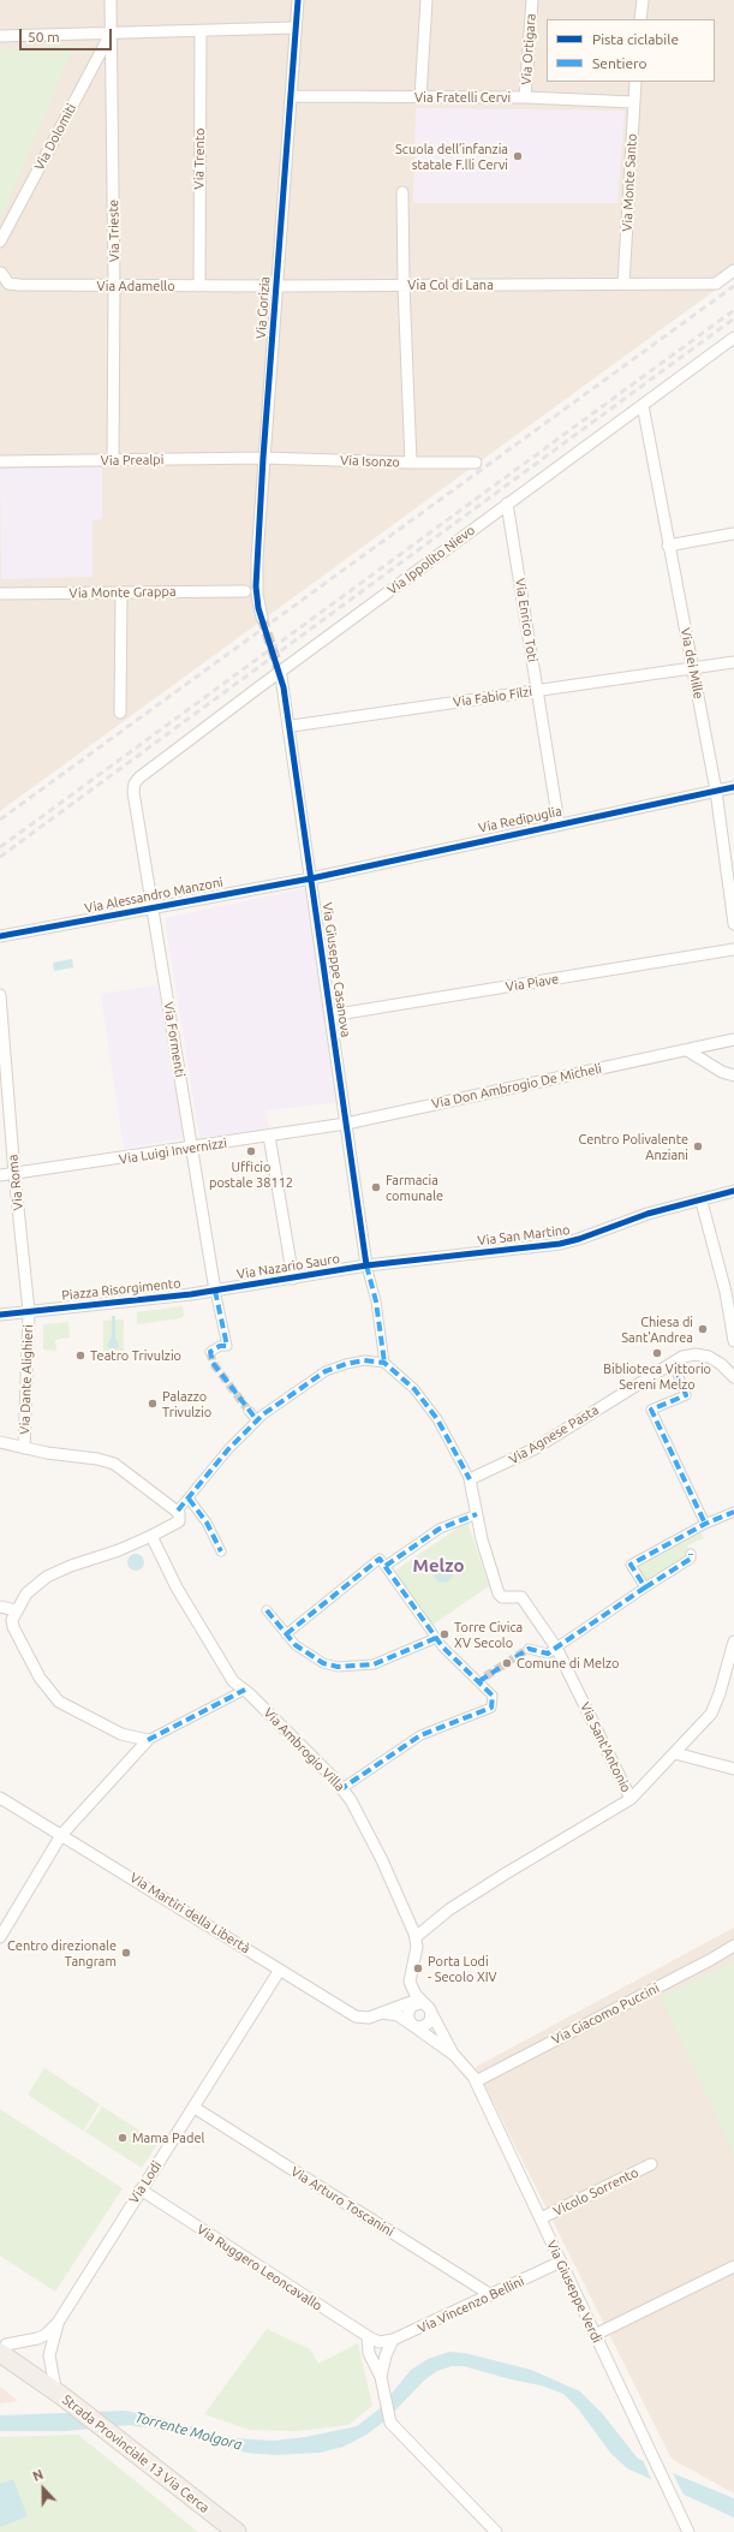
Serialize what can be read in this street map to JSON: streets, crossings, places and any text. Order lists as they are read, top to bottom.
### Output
{
  "streets": {
    "main road": ["Strada Provinciale 13 Via Cerca"],
    "street": [
      "Via Ortigara",
      "Via Fratelli Cervi",
      "Via Dolomiti",
      "Via Trento",
      "Via Monte Santo",
      "Via Trieste",
      "Via Col di Lana",
      "Via Adamello",
      "Via Gorizia",
      "Via Prealpi",
      "Via Isonzo",
      "Via Ippolito Nievo",
      "Via Monte Grappa",
      "Via Enrico Toti",
      "Via dei Mille",
      "Via Fabio Filzi",
      "Via Redipuglia",
      "Via Alessandro Manzoni",
      "Via Giuseppe Casanova",
      "Via Piave",
      "Via Formenti",
      "Via Don Ambrogio De Micheli",
      "Via Luigi Invernizzi",
      "Via Roma",
      "Via San Martino",
      "Via Nazario Sauro",
      "Piazza Risorgimento",
      "Via Dante Alighieri",
      "Via Agnese Pasta",
      "Via Sant'Antonio",
      "Via Ambrogio Villa",
      "Via Martiri della Libertà",
      "Via Giacomo Puccini",
      "Via Lodi",
      "Vicolo Sorrento",
      "Via Arturo Toscanini",
      "Via Ruggero Leoncavallo",
      "Via Giuseppe Verdi",
      "Via Vincenzo Bellini"
    ]
  },
  "crossings": [
    ["Via Ortigara", "Via Fratelli Cervi"],
    ["Via Fratelli Cervi", "Via Monte Santo"],
    ["Via Fratelli Cervi", "Via Gorizia"],
    ["Via Dolomiti", "Via Trieste"],
    ["Via Trento", "Via Adamello"],
    ["Via Monte Santo", "Via Col di Lana"],
    ["Via Trieste", "Via Adamello"],
    ["Via Trieste", "Via Prealpi"],
    ["Via Col di Lana", "Via Adamello"],
    ["Via Col di Lana", "Via Gorizia"],
    ["Via Adamello", "Via Gorizia"],
    ["Via Gorizia", "Via Prealpi"],
    ["Via Gorizia", "Via Isonzo"],
    ["Via Prealpi", "Via Isonzo"],
    ["Via Ippolito Nievo", "Via Enrico Toti"],
    ["Via Ippolito Nievo", "Via dei Mille"],
    ["Via Ippolito Nievo", "Via Formenti"],
    ["Via Enrico Toti", "Via Fabio Filzi"],
    ["Via Enrico Toti", "Via Redipuglia"],
    ["Via dei Mille", "Via Fabio Filzi"],
    ["Via dei Mille", "Via Redipuglia"],
    ["Via Redipuglia", "Via Alessandro Manzoni"],
    ["Via Redipuglia", "Via Giuseppe Casanova"],
    ["Via Alessandro Manzoni", "Via Giuseppe Casanova"],
    ["Via Alessandro Manzoni", "Via Formenti"],
    ["Via Giuseppe Casanova", "Via Piave"],
    ["Via Giuseppe Casanova", "Via Don Ambrogio De Micheli"],
    ["Via Giuseppe Casanova", "Via Luigi Invernizzi"],
    ["Via Giuseppe Casanova", "Via San Martino"],
    ["Via Giuseppe Casanova", "Via Nazario Sauro"],
    ["Via Formenti", "Via Luigi Invernizzi"],
    ["Via Formenti", "Via Nazario Sauro"],
    ["Via Formenti", "Piazza Risorgimento"],
    ["Via Don Ambrogio De Micheli", "Via Luigi Invernizzi"],
    ["Via Luigi Invernizzi", "Via Roma"],
    ["Via Roma", "Piazza Risorgimento"],
    ["Via Roma", "Via Dante Alighieri"],
    ["Via San Martino", "Via Nazario Sauro"],
    ["Via Nazario Sauro", "Piazza Risorgimento"],
    ["Piazza Risorgimento", "Via Dante Alighieri"],
    ["Via Sant'Antonio", "Via Ambrogio Villa"],
    ["Via Martiri della Libertà", "Via Lodi"],
    ["Via Giacomo Puccini", "Via Giuseppe Verdi"],
    ["Via Lodi", "Via Arturo Toscanini"],
    ["Via Lodi", "Via Ruggero Leoncavallo"],
    ["Via Lodi", "Strada Provinciale 13 Via Cerca"],
    ["Vicolo Sorrento", "Via Giuseppe Verdi"],
    ["Via Arturo Toscanini", "Via Vincenzo Bellini"],
    ["Via Ruggero Leoncavallo", "Via Vincenzo Bellini"],
    ["Via Giuseppe Verdi", "Via Vincenzo Bellini"]
  ],
  "districts": ["Melzo"],
  "water": ["Torrente Molgora"],
  "places": [
    "Scuola dell’infanzia statale F.lli Cervi",
    "Centro Polivalente Anziani",
    "Ufficio postale 38112",
    "Farmacia comunale",
    "Chiesa di Sant'Andrea",
    "Biblioteca Vittorio Sereni Melzo",
    "Teatro Trivulzio",
    "Palazzo Trivulzio",
    "Torre Civica XV Secolo",
    "Comune di Melzo",
    "Centro direzionale Tangram",
    "Porta Lodi - Secolo XIV",
    "Mama Padel"
  ],
  "legend": ["Pista ciclabile", "Sentiero"],
  "scale_bar": "50 m",
  "north": "top"
}
